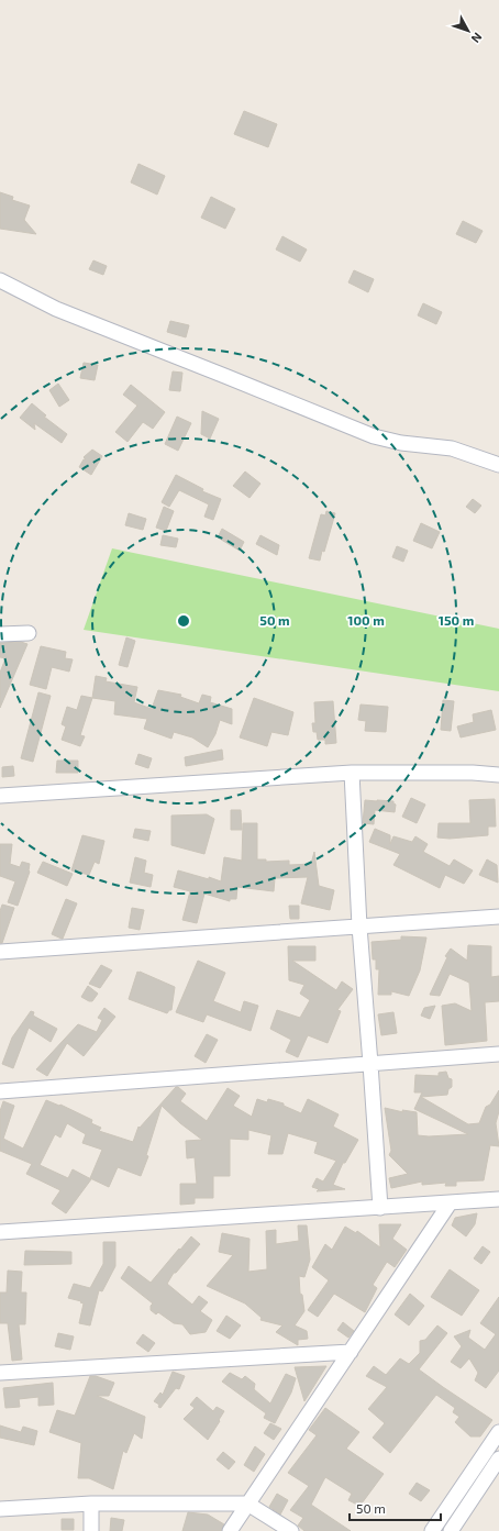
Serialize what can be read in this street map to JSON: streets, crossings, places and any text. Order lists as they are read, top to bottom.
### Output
{
  "scale_bar": "50 m",
  "north": "bottom right",
  "rings": ["50 m", "100 m", "150 m"]
}
